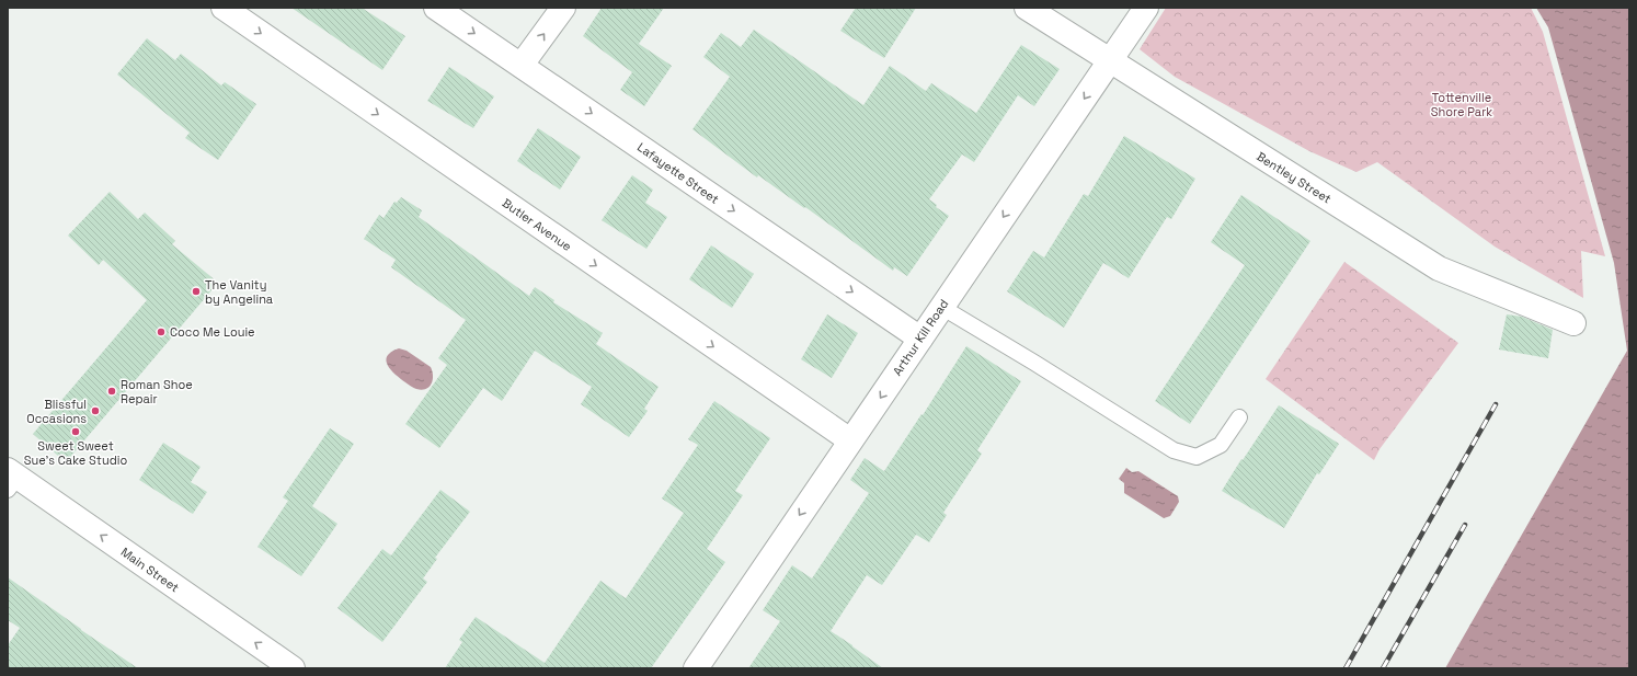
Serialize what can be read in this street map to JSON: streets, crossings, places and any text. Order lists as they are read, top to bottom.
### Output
{
  "streets": {
    "street": [
      "Lafayette Street",
      "Bentley Street",
      "Butler Avenue",
      "Arthur Kill Road",
      "Main Street"
    ]
  },
  "crossings": [
    ["Lafayette Street", "Arthur Kill Road"],
    ["Bentley Street", "Arthur Kill Road"],
    ["Butler Avenue", "Arthur Kill Road"]
  ],
  "one_way": [
    "Lafayette Street",
    "Butler Avenue",
    "Arthur Kill Road",
    "Main Street"
  ],
  "parks": ["Tottenville Shore Park"],
  "places": [
    "The Vanity by Angelina",
    "Coco Me Louie",
    "Roman Shoe Repair",
    "Blissful Occasions",
    "Sweet Sweet Sue's Cake Studio"
  ]
}
